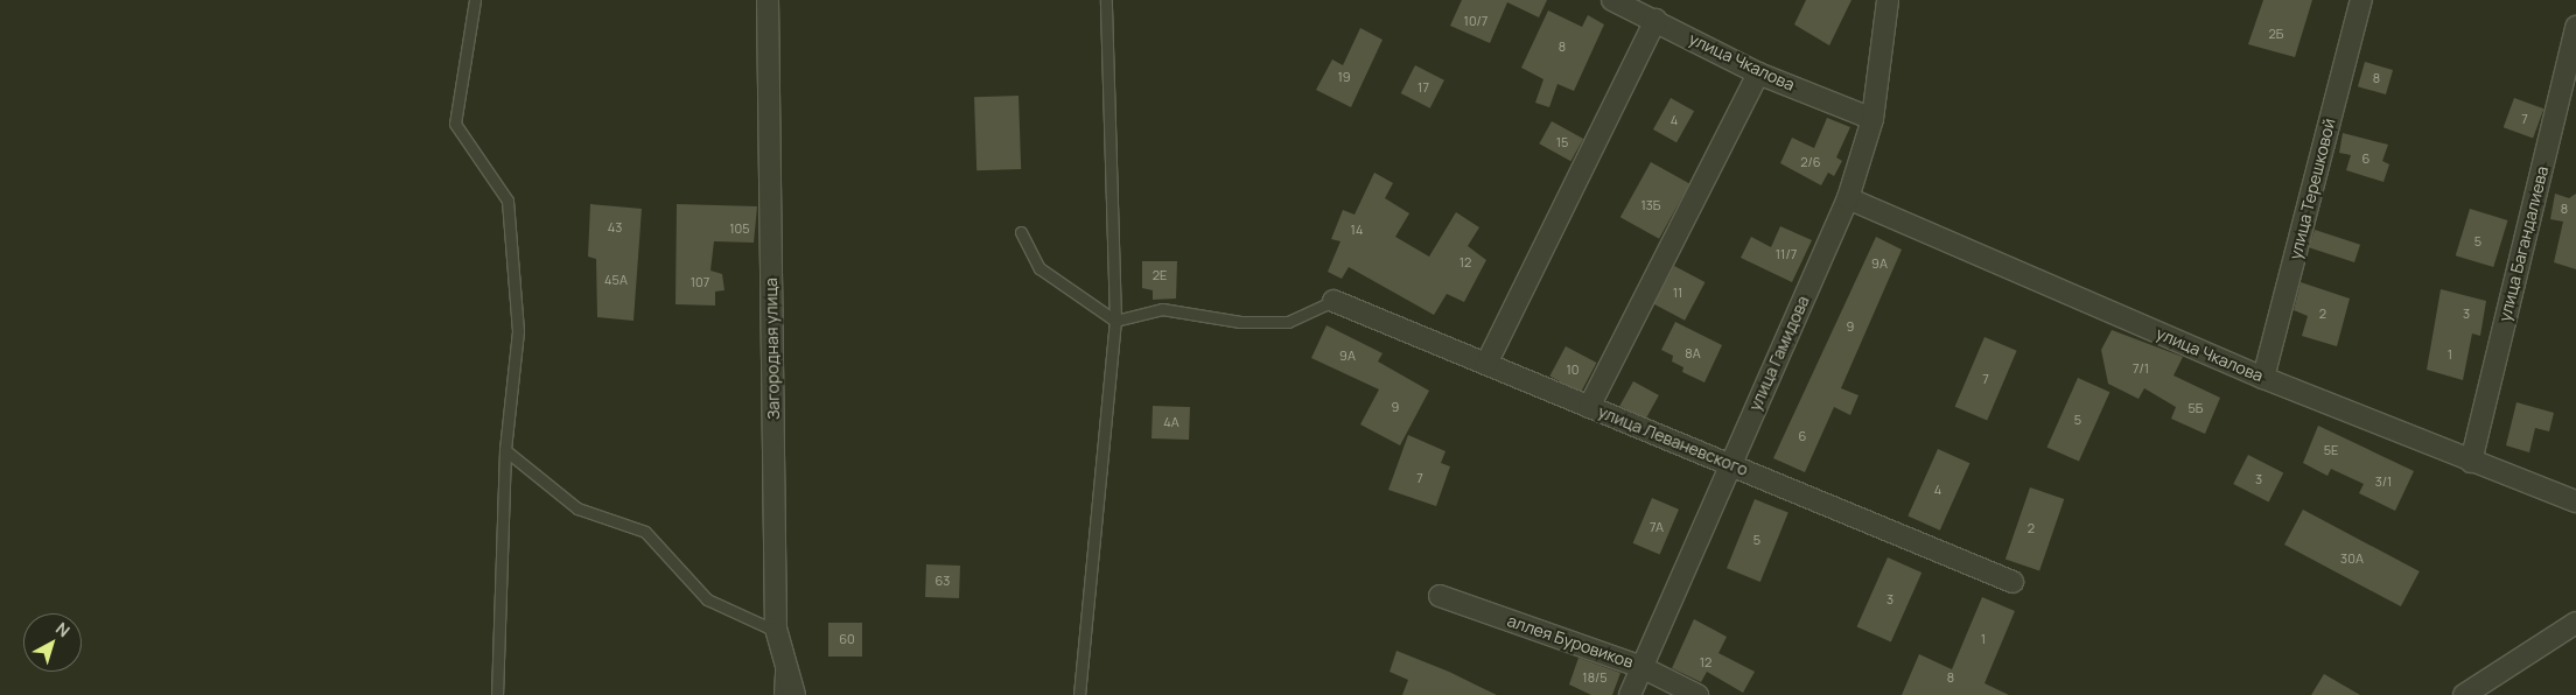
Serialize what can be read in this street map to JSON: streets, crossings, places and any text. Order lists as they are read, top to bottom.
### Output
{
  "streets": {
    "street": [
      "улица Чкалова",
      "улица Терешковой",
      "улица Багандалиева",
      "Загородная улица",
      "улица Гамидова",
      "улица Леваневского",
      "аллея Буровиков"
    ]
  },
  "crossings": [
    ["улица Чкалова", "улица Терешковой"],
    ["улица Чкалова", "улица Багандалиева"],
    ["улица Чкалова", "улица Гамидова"],
    ["улица Гамидова", "улица Леваневского"],
    ["улица Гамидова", "аллея Буровиков"]
  ],
  "house_numbers": [
    "10/7",
    "2Б",
    "8",
    "19",
    "8",
    "17",
    "7",
    "4",
    "15",
    "6",
    "2/6",
    "13Б",
    "8",
    "43",
    "105",
    "14",
    "5",
    "11/7",
    "12",
    "9А",
    "2Е",
    "45А",
    "107",
    "11",
    "2",
    "3",
    "9",
    "8А",
    "1",
    "9А",
    "7/1",
    "10",
    "7",
    "9",
    "5Б",
    "5",
    "4А",
    "6",
    "5Е",
    "7",
    "3",
    "3/1",
    "4",
    "7А",
    "2",
    "5",
    "30А",
    "63",
    "3",
    "60",
    "1",
    "12",
    "18/5",
    "8"
  ],
  "north": "top right"
}
